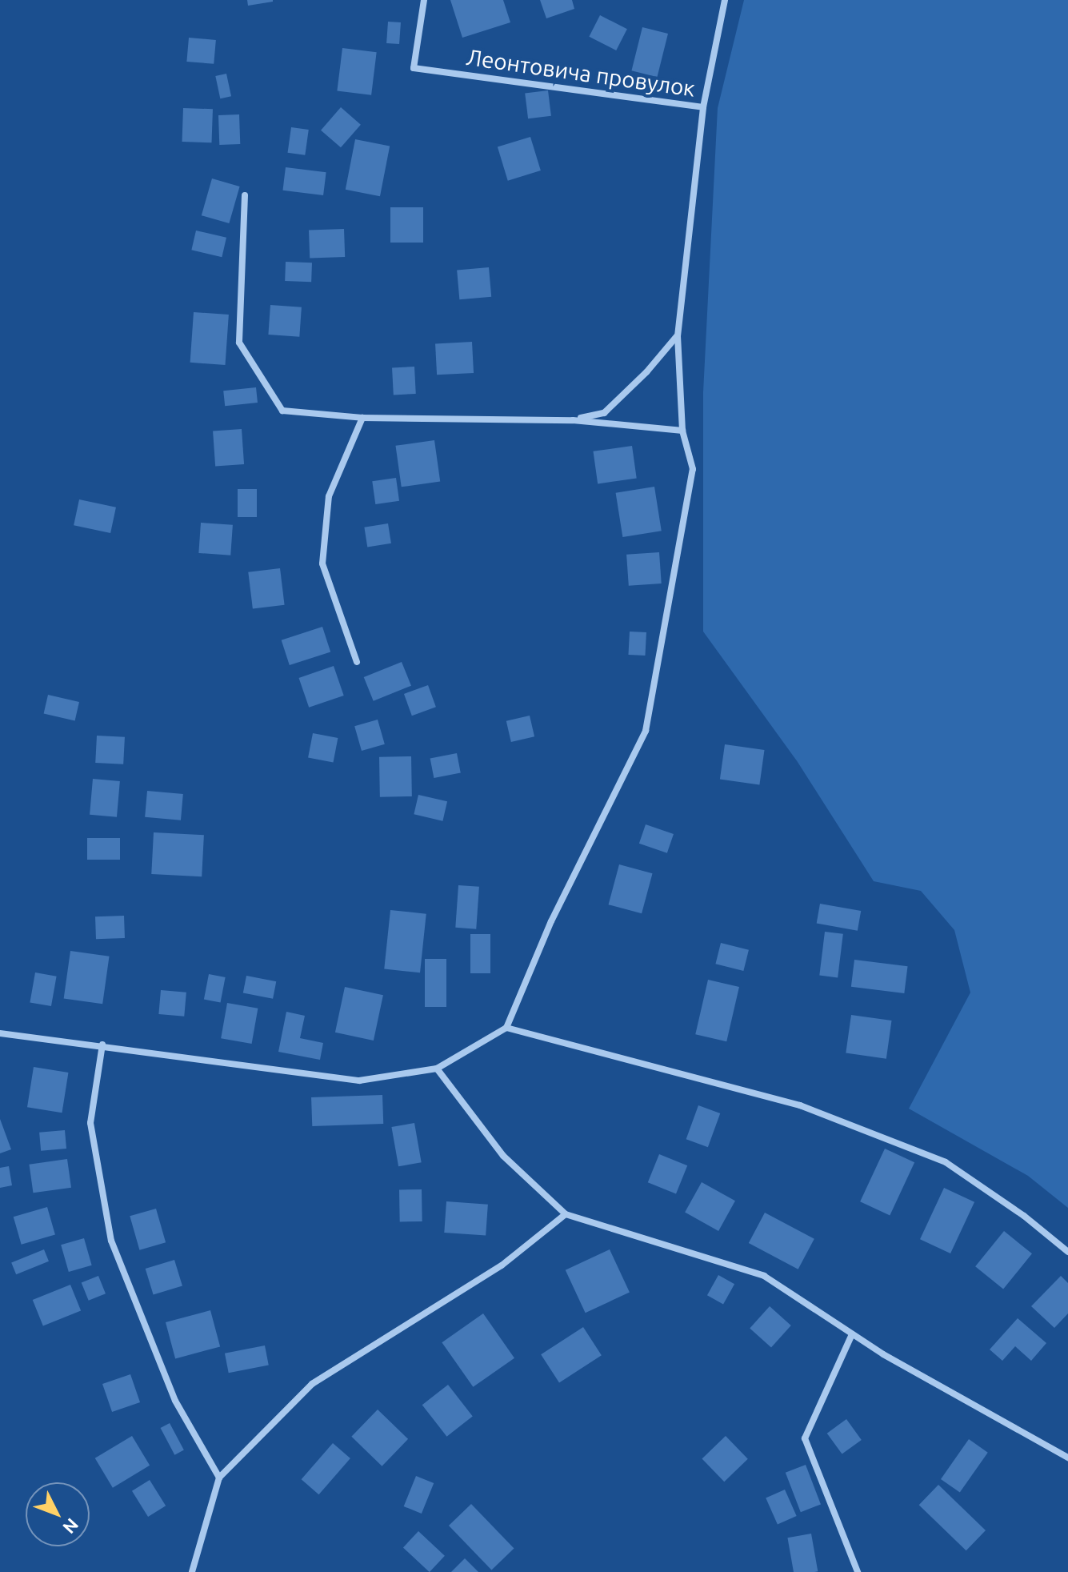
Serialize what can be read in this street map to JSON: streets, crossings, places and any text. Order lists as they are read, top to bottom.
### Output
{
  "streets": {
    "street": ["Леонтовича провулок"]
  },
  "north": "bottom right"
}
